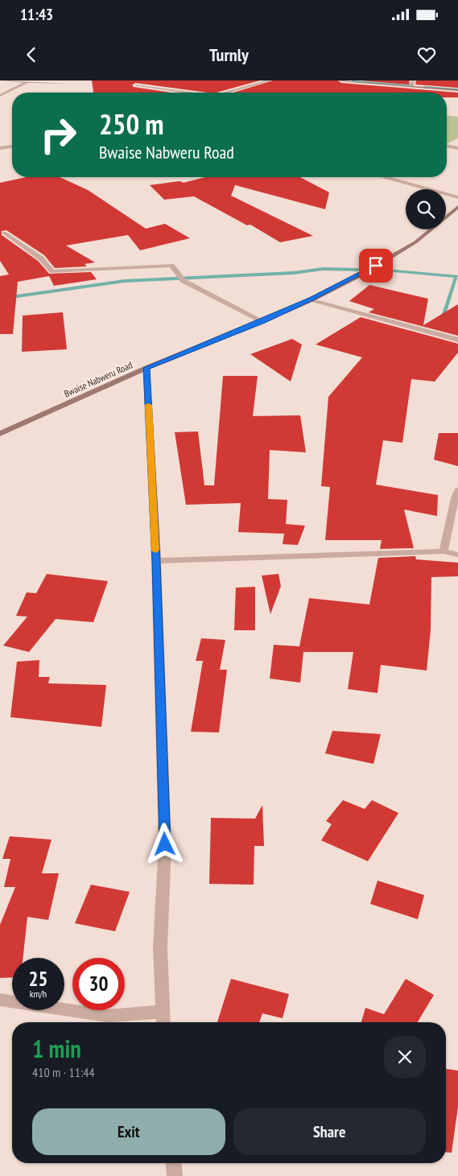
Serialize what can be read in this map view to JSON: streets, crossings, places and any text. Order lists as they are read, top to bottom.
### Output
{
  "streets": {
    "main road": ["Bwaise Nabweru Road"]
  },
  "page": {
    "status": "11:43",
    "header": "Turnly",
    "turn": ["250 m", "Bwaise Nabweru Road"],
    "speed": "25 km/h",
    "limit": "30",
    "heading": ["1 min", "410 m · 11:44"],
    "buttons": ["Exit", "Share"]
  }
}
